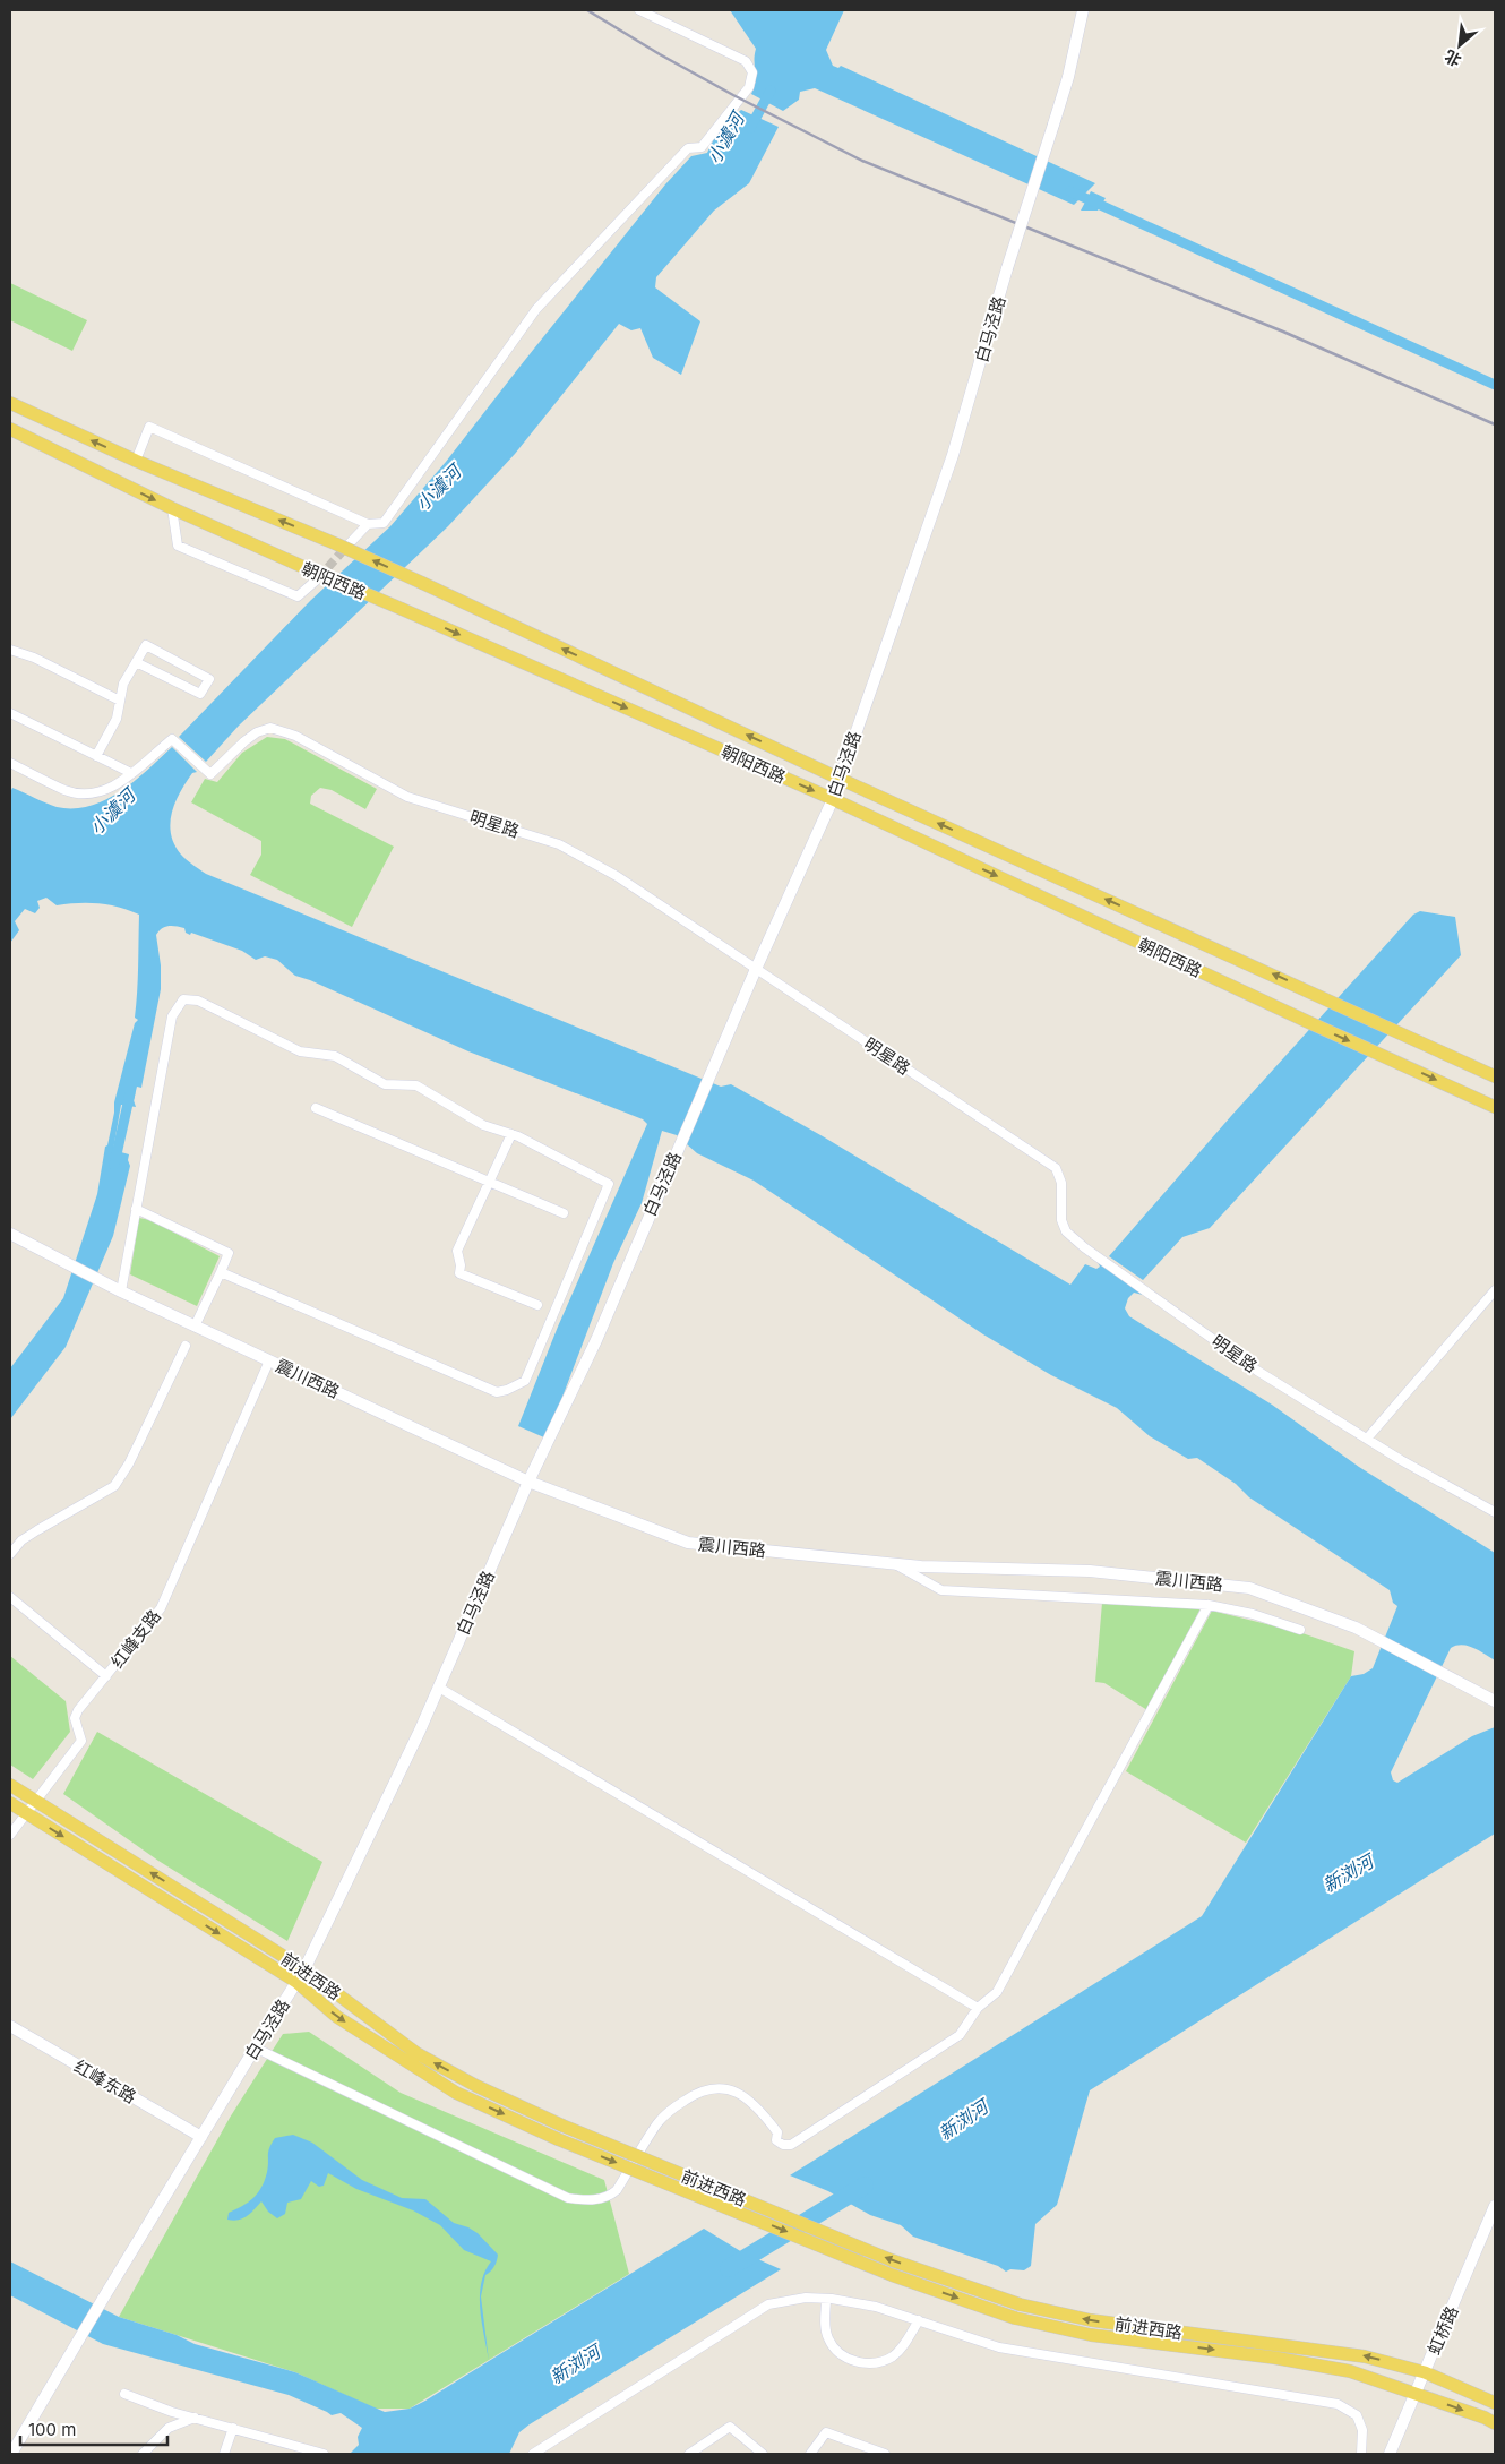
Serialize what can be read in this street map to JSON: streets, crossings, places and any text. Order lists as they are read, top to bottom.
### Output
{
  "streets": {
    "main road": [
      "白马泾路",
      "朝阳西路",
      "震川西路",
      "前进西路",
      "红峰东路",
      "虹桥路"
    ],
    "street": ["明星路", "红峰支路"]
  },
  "crossings": [
    ["白马泾路", "朝阳西路"],
    ["白马泾路", "明星路"],
    ["白马泾路", "震川西路"],
    ["白马泾路", "前进西路"],
    ["白马泾路", "红峰东路"],
    ["震川西路", "红峰支路"],
    ["红峰支路", "前进西路"],
    ["前进西路", "虹桥路"]
  ],
  "water": ["小澞河", "新浏河"],
  "scale_bar": "100 m",
  "north": "bottom left"
}
